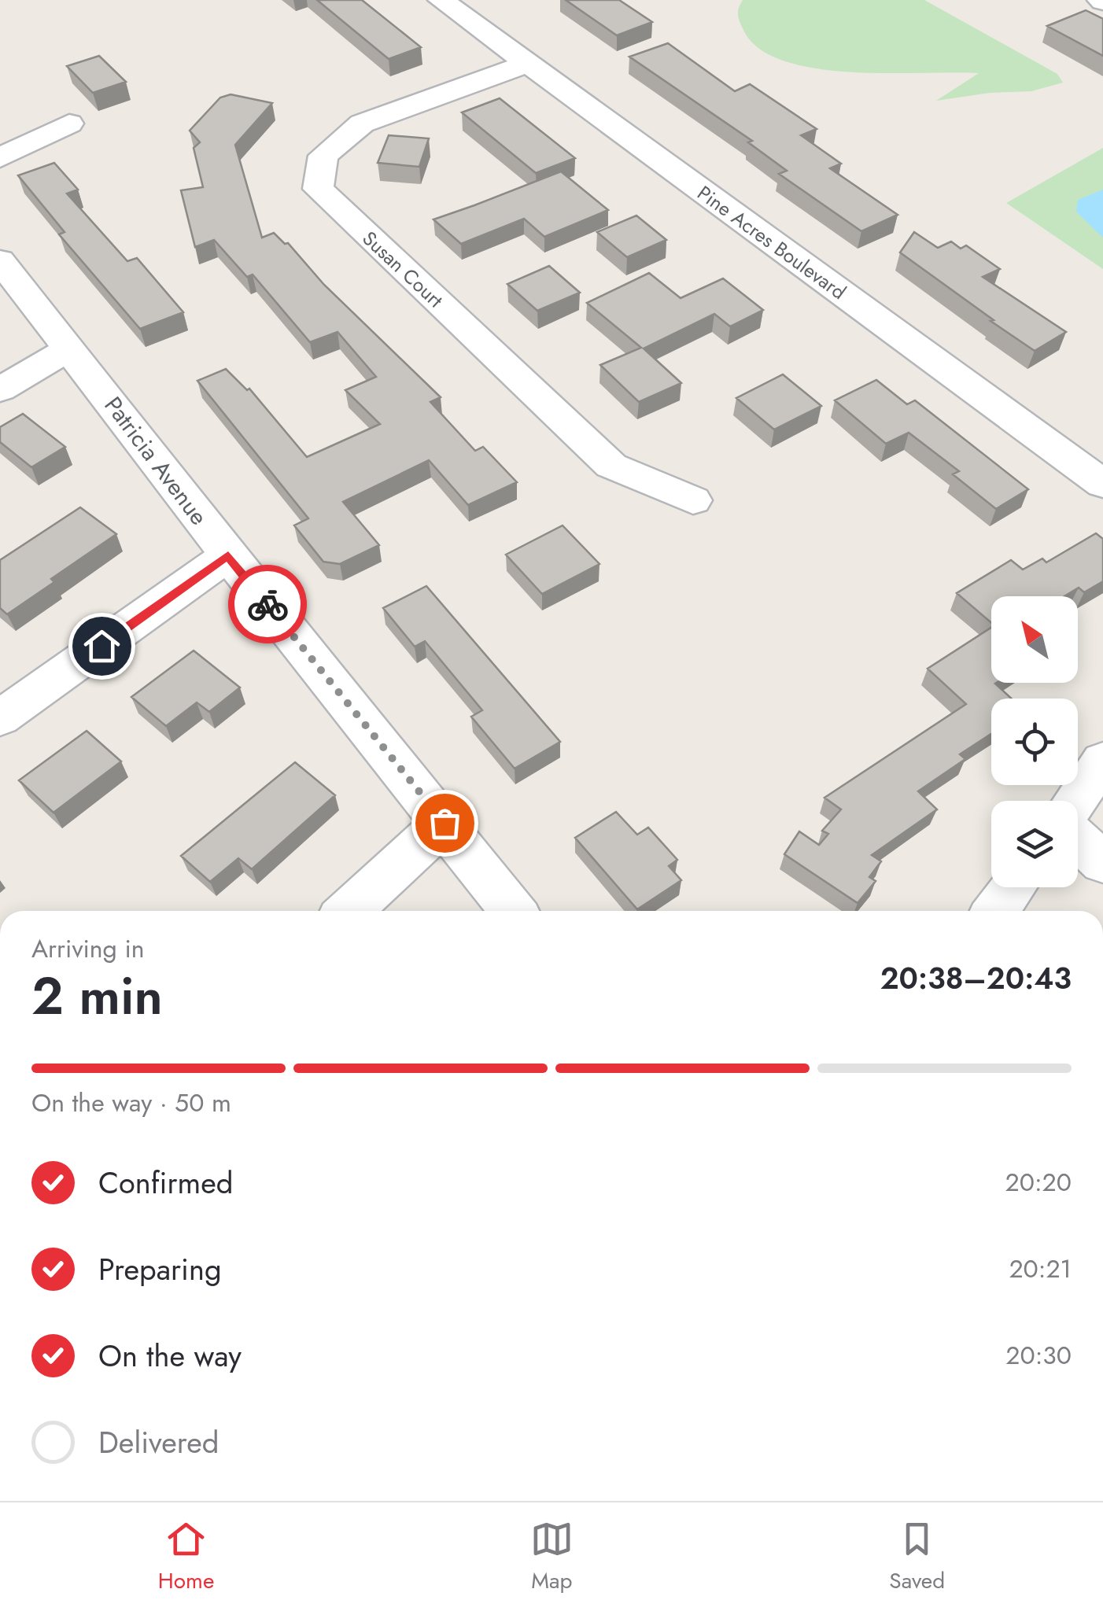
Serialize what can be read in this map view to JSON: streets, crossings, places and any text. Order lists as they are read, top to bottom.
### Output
{
  "streets": {
    "street": ["Pine Acres Boulevard", "Susan Court", "Patricia Avenue"]
  },
  "crossings": [
    ["Pine Acres Boulevard", "Susan Court"]
  ],
  "north": "top left",
  "page": {
    "heading": ["2 min", "Arriving in", "20:38–20:43"],
    "bar": "On the way · 50 m",
    "list": [
      ["Confirmed", "20:20"],
      ["Preparing", "20:21"],
      ["On the way", "20:30"],
      "Delivered"
    ],
    "tabs": ["Home", "Map", "Saved"]
  }
}
